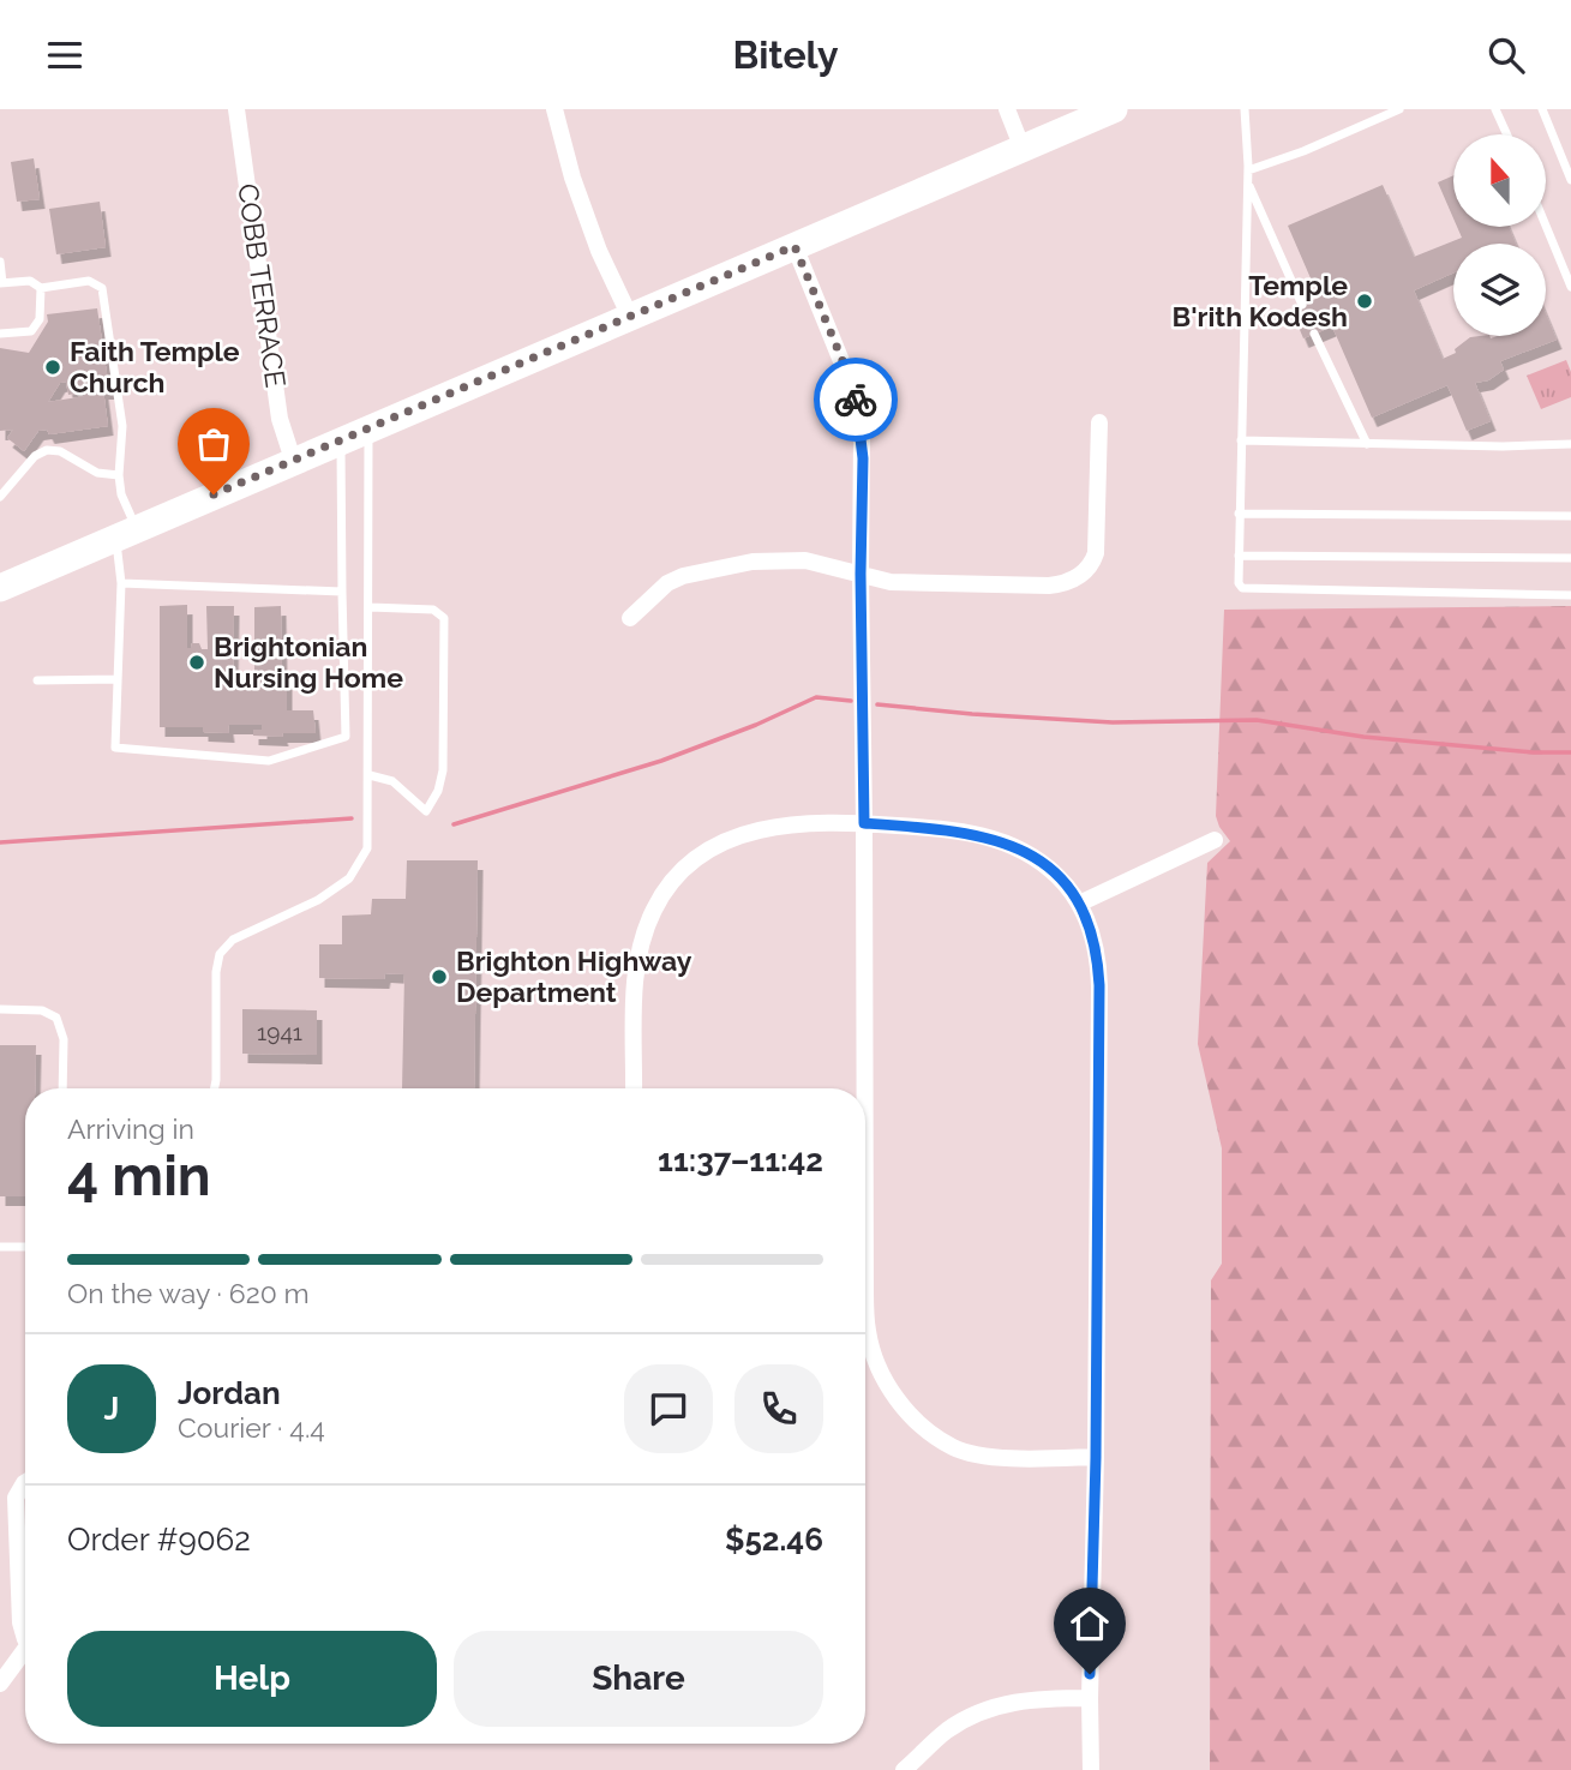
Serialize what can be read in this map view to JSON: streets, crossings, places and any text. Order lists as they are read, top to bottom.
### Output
{
  "streets": {
    "street": ["COBB TERRACE"]
  },
  "places": [
    "Temple B'rith Kodesh",
    "Faith Temple Church",
    "Brightonian Nursing Home",
    "Brighton Highway Department"
  ],
  "house_numbers": ["1941"],
  "north": "top",
  "page": {
    "header": "Bitely",
    "heading": ["4 min", "Arriving in", "11:37–11:42"],
    "panel": [
      "Jordan",
      "Courier · 4.4",
      "Order #9062",
      "$52.46"
    ],
    "bar": "On the way · 620 m",
    "round": "J",
    "buttons": ["Help", "Share"]
  }
}
